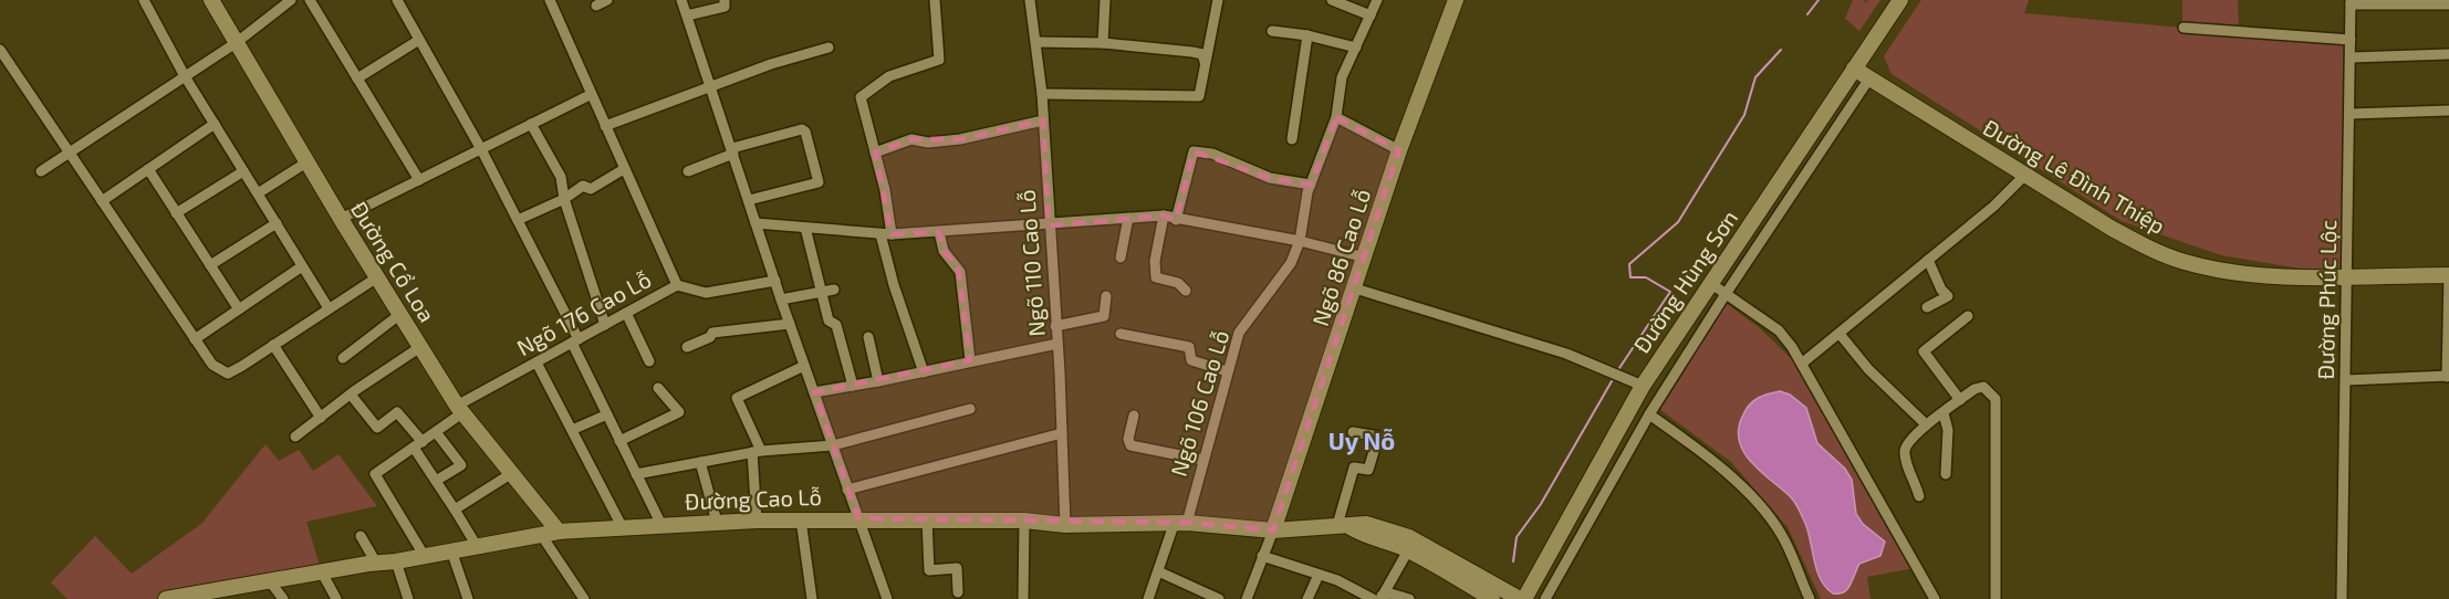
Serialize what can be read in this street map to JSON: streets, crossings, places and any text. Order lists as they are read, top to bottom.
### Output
{
  "streets": {
    "street": [
      "Đường Lê Đình Thiệp",
      "Ngõ 86 Cao Lỗ",
      "Đường Cổ Loa",
      "Ngõ 110 Cao Lỗ",
      "Đường Hùng Sơn",
      "Đường Phúc Lộc",
      "Ngõ 176 Cao Lỗ",
      "Ngõ 106 Cao Lỗ",
      "Đường Cao Lỗ"
    ]
  },
  "crossings": [
    ["Đường Lê Đình Thiệp", "Đường Hùng Sơn"],
    ["Đường Lê Đình Thiệp", "Đường Phúc Lộc"],
    ["Ngõ 86 Cao Lỗ", "Đường Cao Lỗ"],
    ["Đường Cổ Loa", "Ngõ 176 Cao Lỗ"],
    ["Đường Cổ Loa", "Đường Cao Lỗ"],
    ["Ngõ 110 Cao Lỗ", "Đường Cao Lỗ"],
    ["Đường Hùng Sơn", "Đường Cao Lỗ"],
    ["Ngõ 176 Cao Lỗ", "Đường Cao Lỗ"],
    ["Ngõ 106 Cao Lỗ", "Đường Cao Lỗ"]
  ],
  "districts": ["Uy Nỗ"]
}
